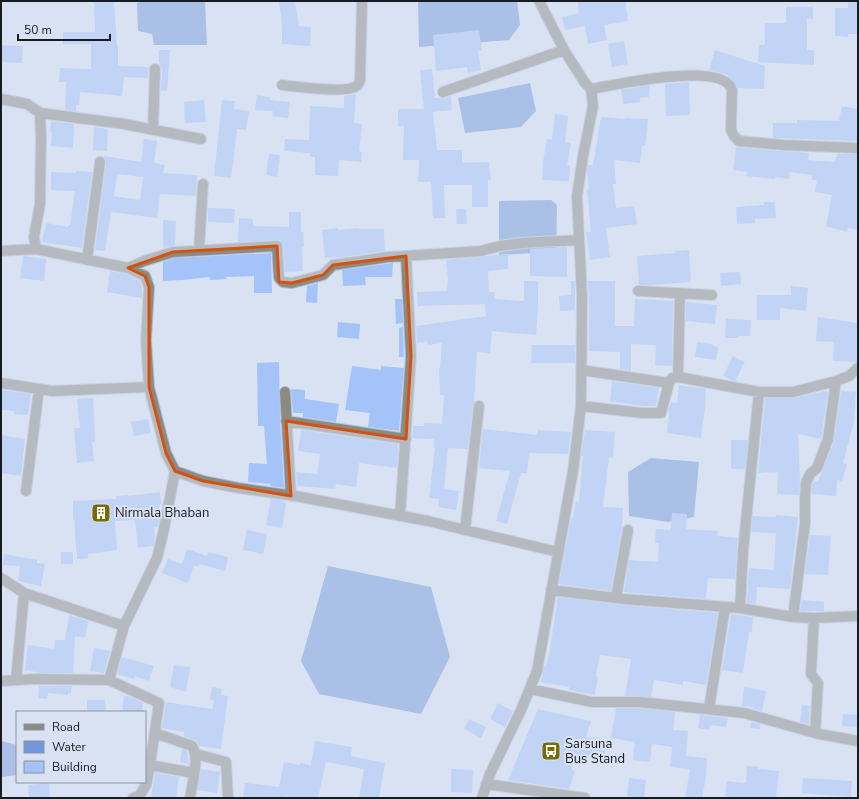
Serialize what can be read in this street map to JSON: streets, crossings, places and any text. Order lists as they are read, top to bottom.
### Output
{
  "places": {
    "building": ["Nirmala Bhaban"],
    "bus stop": ["Sarsuna Bus Stand"]
  },
  "legend": ["Road", "Water", "Building"],
  "scale_bar": "50 m"
}
